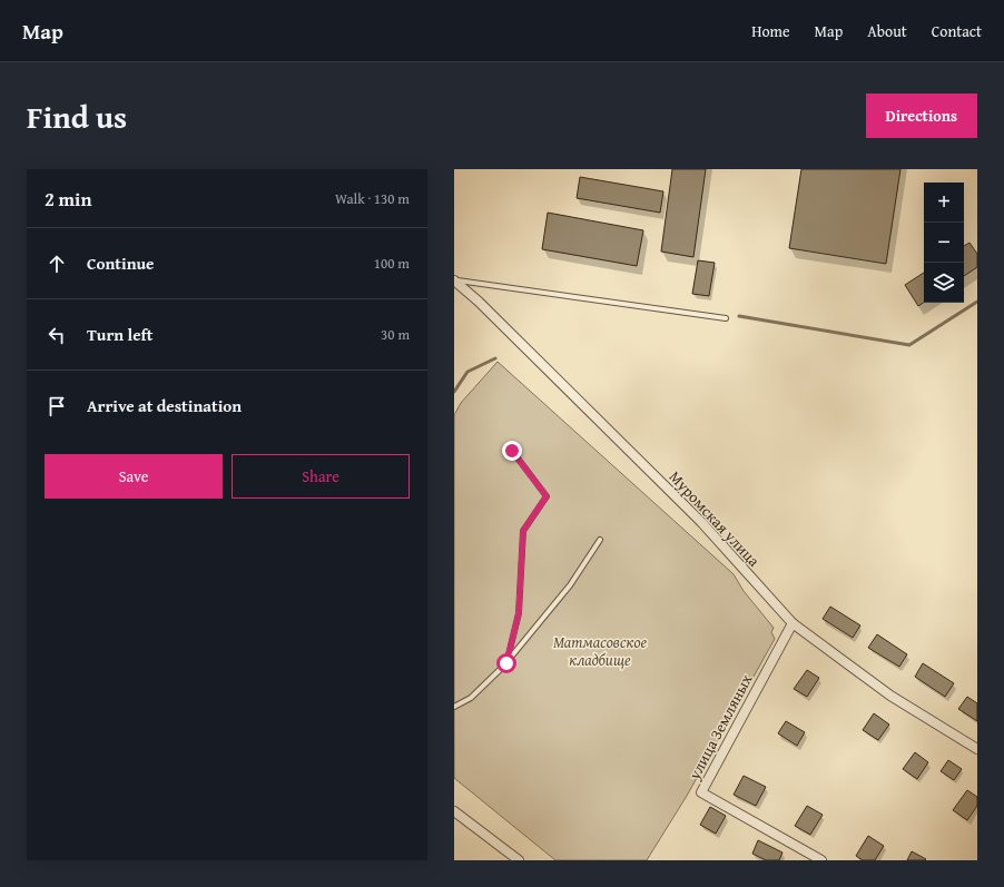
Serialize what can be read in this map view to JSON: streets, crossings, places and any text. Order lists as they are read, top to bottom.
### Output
{
  "streets": {
    "street": ["Муромская улица", "улица Земляных"]
  },
  "crossings": [
    ["Муромская улица", "улица Земляных"]
  ],
  "parks": ["Матмасовское кладбище"],
  "page": {
    "header": "Map",
    "nav": [
      "Home",
      "Map",
      "About",
      "Contact"
    ],
    "title": "Find us",
    "buttons": [
      "Directions",
      ["Save", "Share"]
    ],
    "heading": ["2 min", "Walk · 130 m"],
    "map_buttons": ["+", "−"],
    "list": [
      ["Continue", "100 m"],
      ["Turn left", "30 m"],
      "Arrive at destination"
    ]
  }
}
